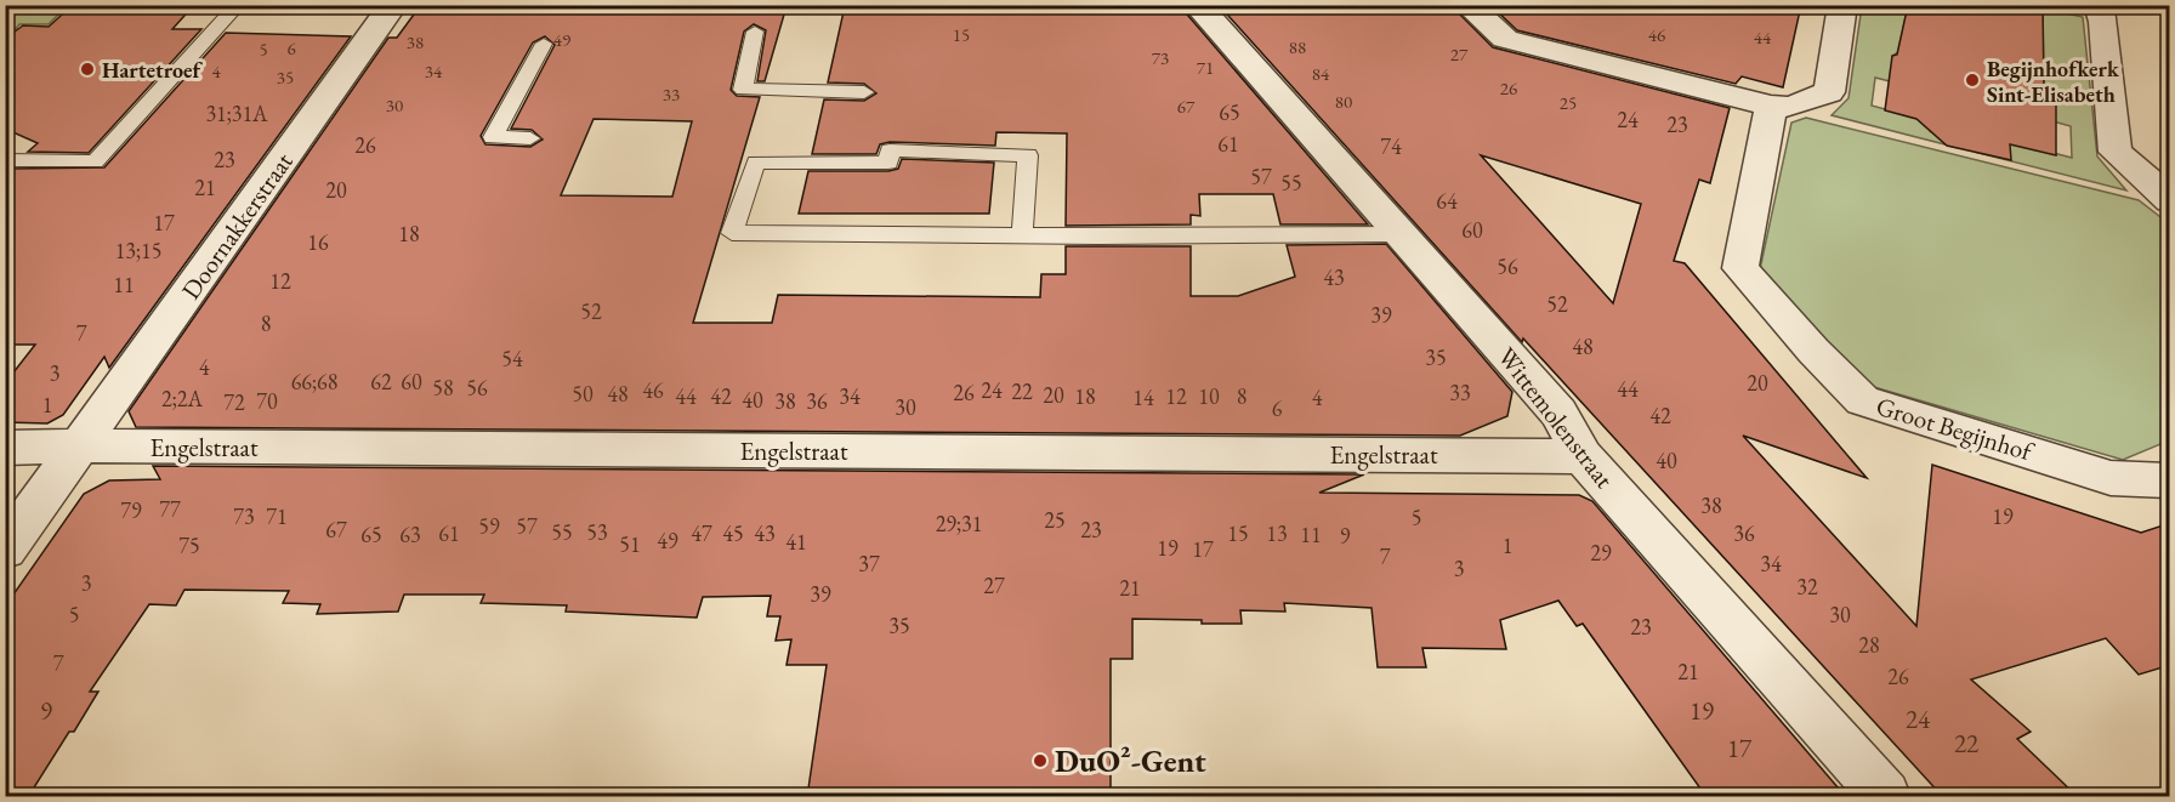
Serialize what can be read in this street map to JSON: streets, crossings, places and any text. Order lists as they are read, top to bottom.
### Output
{
  "streets": {
    "street": [
      "Doornakkerstraat",
      "Wittemolenstraat",
      "Groot Begijnhof",
      "Engelstraat"
    ]
  },
  "crossings": [
    ["Doornakkerstraat", "Engelstraat"],
    ["Wittemolenstraat", "Engelstraat"]
  ],
  "places": ["Hartetroef", "Begijnhofkerk Sint-Elisabeth", "DuO²-Gent"],
  "house_numbers": [
    "15",
    "46",
    "44",
    "49",
    "38",
    "88",
    "6",
    "5",
    "27",
    "73",
    "71",
    "4",
    "34",
    "84",
    "35",
    "26",
    "33",
    "80",
    "25",
    "30",
    "67",
    "65",
    "31;31A",
    "24",
    "23",
    "61",
    "26",
    "74",
    "23",
    "57",
    "55",
    "21",
    "20",
    "64",
    "17",
    "60",
    "18",
    "16",
    "13;15",
    "56",
    "43",
    "12",
    "11",
    "52",
    "52",
    "39",
    "8",
    "7",
    "48",
    "35",
    "54",
    "4",
    "3",
    "66;68",
    "62",
    "60",
    "20",
    "58",
    "56",
    "44",
    "46",
    "24",
    "22",
    "26",
    "33",
    "50",
    "48",
    "20",
    "44",
    "42",
    "34",
    "18",
    "12",
    "10",
    "8",
    "14",
    "4",
    "2;2A",
    "40",
    "70",
    "38",
    "36",
    "72",
    "1",
    "30",
    "6",
    "42",
    "40",
    "38",
    "77",
    "79",
    "73",
    "71",
    "19",
    "5",
    "25",
    "29;31",
    "59",
    "57",
    "67",
    "23",
    "55",
    "53",
    "61",
    "47",
    "45",
    "43",
    "15",
    "13",
    "36",
    "65",
    "63",
    "11",
    "9",
    "49",
    "41",
    "51",
    "75",
    "1",
    "19",
    "17",
    "29",
    "7",
    "37",
    "34",
    "3",
    "3",
    "27",
    "32",
    "21",
    "39",
    "5",
    "30",
    "35",
    "23",
    "28",
    "7",
    "21",
    "26",
    "9",
    "19",
    "24",
    "22",
    "17"
  ]
}
